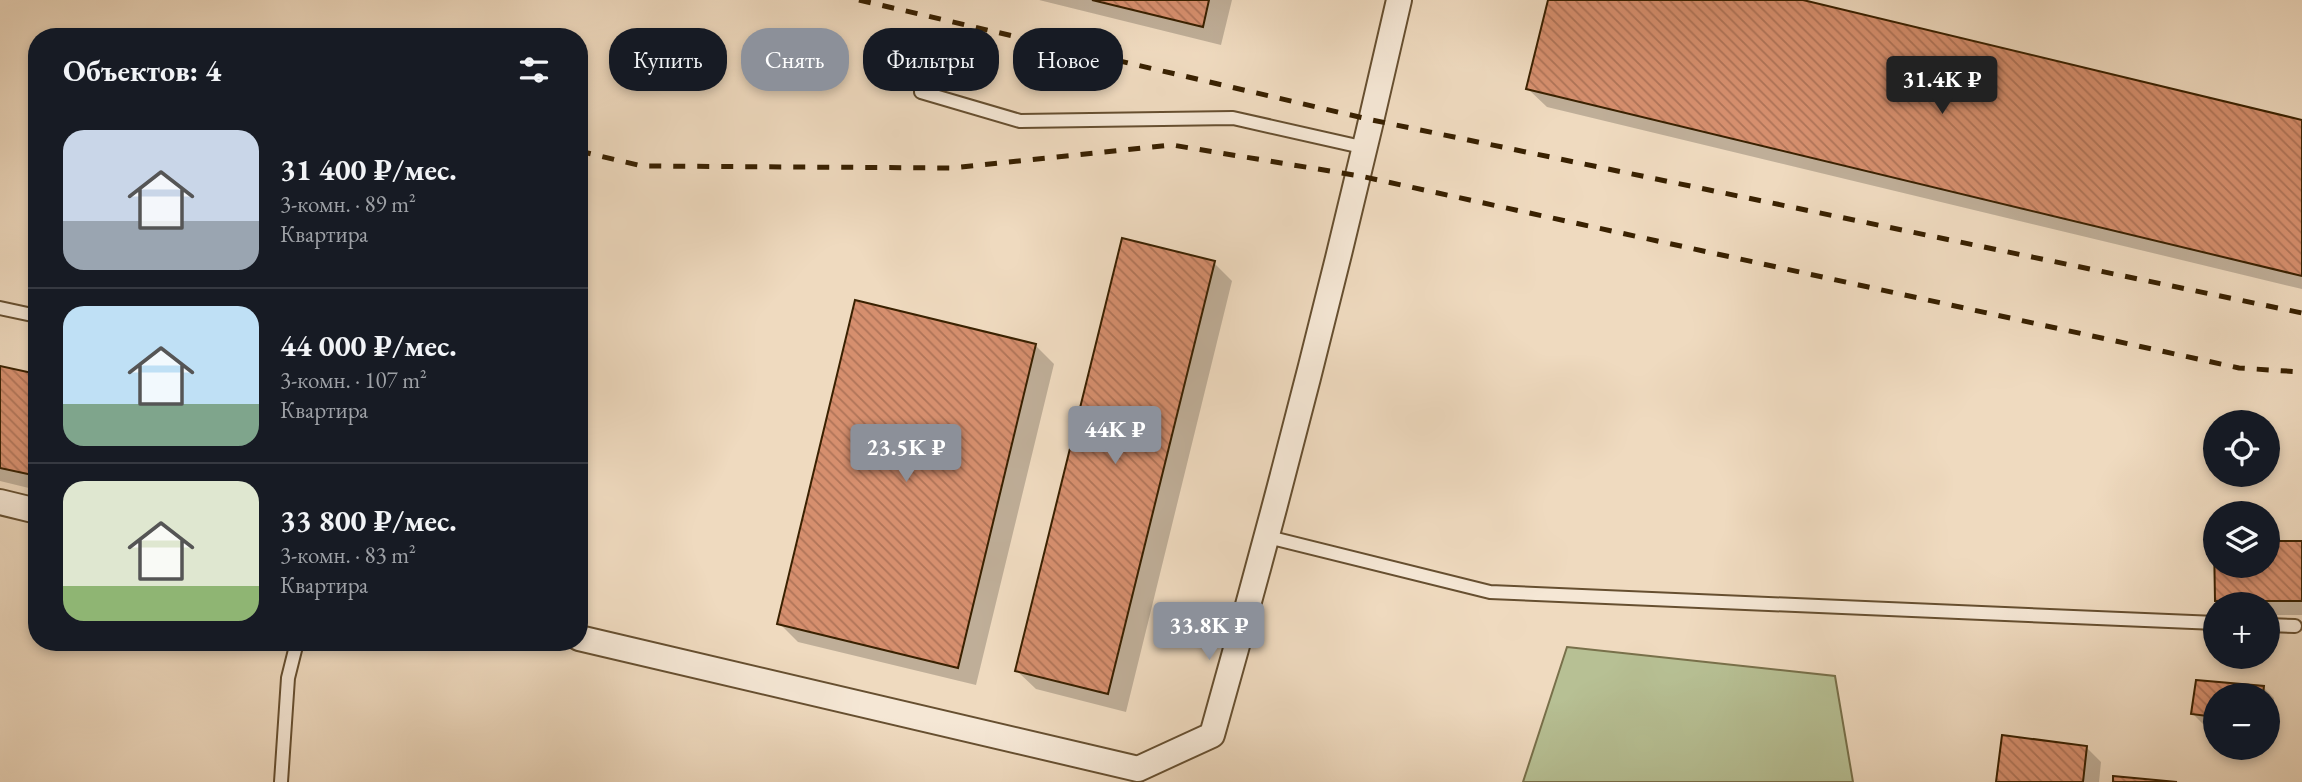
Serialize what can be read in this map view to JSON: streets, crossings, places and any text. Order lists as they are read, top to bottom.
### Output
{
  "page": {
    "chip": [
      "Купить",
      "Снять",
      "Фильтры",
      "Новое"
    ],
    "heading": "Объектов: 4",
    "price": [
      "31.4K ₽",
      "44K ₽",
      "23.5K ₽",
      "33.8K ₽"
    ],
    "list": [
      {
        "name": "31 400 ₽/мес.",
        "note": "3-комн. · 89 m² · Квартира"
      },
      {
        "name": "44 000 ₽/мес.",
        "note": "3-комн. · 107 m² · Квартира"
      },
      {
        "name": "33 800 ₽/мес.",
        "note": "3-комн. · 83 m² · Квартира"
      }
    ],
    "map_buttons": ["+", "−"]
  }
}
